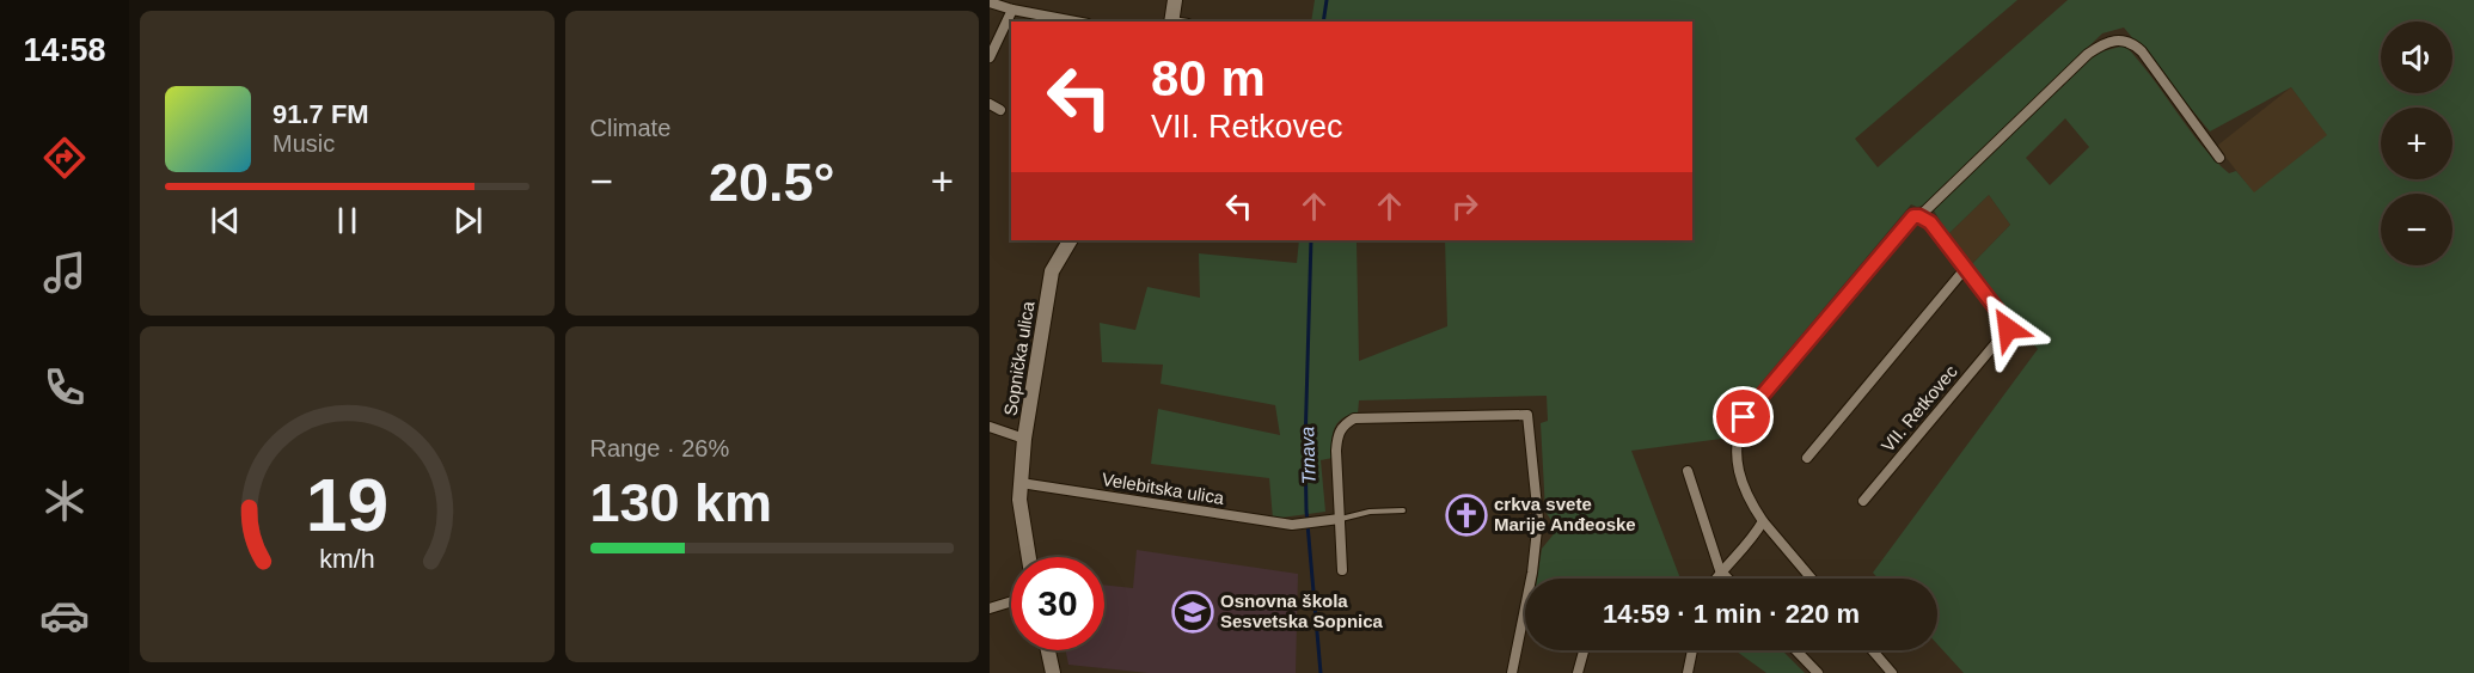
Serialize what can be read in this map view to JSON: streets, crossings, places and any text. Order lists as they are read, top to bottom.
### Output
{
  "streets": {
    "street": ["Sopnička ulica", "VII. Retkovec", "Velebitska ulica"]
  },
  "crossings": [
    ["Sopnička ulica", "Velebitska ulica"]
  ],
  "water": ["Trnava"],
  "places": {
    "church": ["crkva svete Marije Anđeoske"],
    "school or university": ["Osnovna škola Sesvetska Sopnica"]
  },
  "page": {
    "tabs": "14:58",
    "tile": [
      "Climate",
      ["Range · 26%", "130 km"]
    ],
    "map_buttons": ["+", "−"],
    "turn": ["80 m", "VII. Retkovec"],
    "song": ["91.7 FM", "Music"],
    "heat": ["−", "20.5°", "+"],
    "limit": "30",
    "trip": "14:59 · 1 min · 220 m",
    "gauge": ["19", "km/h"]
  }
}
